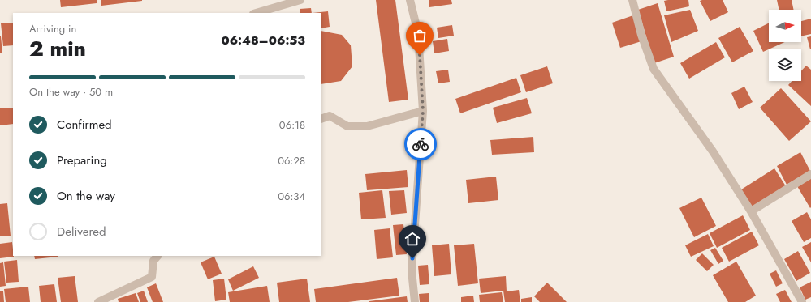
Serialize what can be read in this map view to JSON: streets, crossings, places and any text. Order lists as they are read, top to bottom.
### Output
{
  "north": "right",
  "page": {
    "heading": ["2 min", "Arriving in", "06:48–06:53"],
    "bar": "On the way · 50 m",
    "list": [
      ["Confirmed", "06:18"],
      ["Preparing", "06:28"],
      ["On the way", "06:34"],
      "Delivered"
    ]
  }
}
